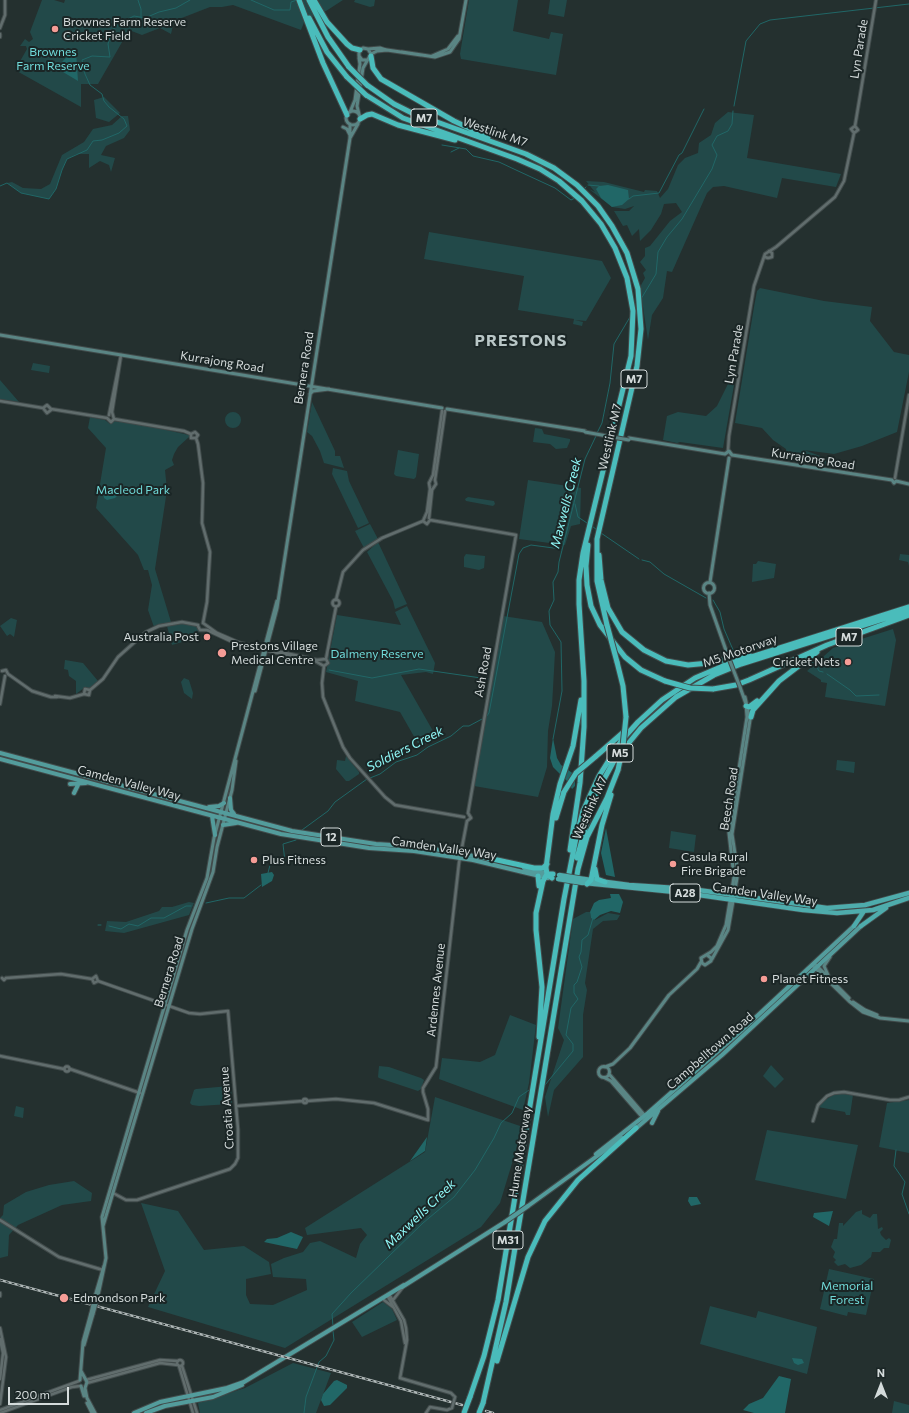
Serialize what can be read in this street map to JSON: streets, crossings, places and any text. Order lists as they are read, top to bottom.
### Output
{
  "streets": {
    "highway": [
      "M7",
      "Westlink M7",
      "M5 Motorway",
      "M5",
      "Camden Valley Way",
      "A28",
      "Hume Motorway",
      "M31"
    ],
    "main road": [
      "Kurrajong Road",
      "Bernera Road",
      "Beech Road",
      "12",
      "Campbelltown Road"
    ],
    "street": [
      "Lyn Parade",
      "Ash Road",
      "Ardennes Avenue",
      "Croatia Avenue"
    ]
  },
  "crossings": [
    ["M7", "Westlink M7"],
    ["Westlink M7", "M5 Motorway"],
    ["Westlink M7", "M5"],
    ["Westlink M7", "Hume Motorway"],
    ["Kurrajong Road", "Bernera Road"],
    ["Bernera Road", "Camden Valley Way"],
    ["Bernera Road", "Croatia Avenue"],
    ["M5 Motorway", "M5"],
    ["M5 Motorway", "Hume Motorway"],
    ["Camden Valley Way", "Beech Road"],
    ["Camden Valley Way", "A28"],
    ["Camden Valley Way", "Ardennes Avenue"],
    ["A28", "Campbelltown Road"],
    ["Ardennes Avenue", "Croatia Avenue"]
  ],
  "districts": ["PRESTONS"],
  "water": ["Maxwells Creek", "Soldiers Creek"],
  "parks": [
    "Brownes Farm Reserve",
    "Macleod Park",
    "Dalmeny Reserve",
    "Memorial Forest"
  ],
  "places": [
    "Brownes Farm Reserve Cricket Field",
    "Australia Post",
    "Prestons Village Medical Centre",
    "Cricket Nets",
    "Plus Fitness",
    "Casula Rural Fire Brigade",
    "Planet Fitness",
    "Edmondson Park"
  ],
  "scale_bar": "200 m",
  "north": "top"
}
